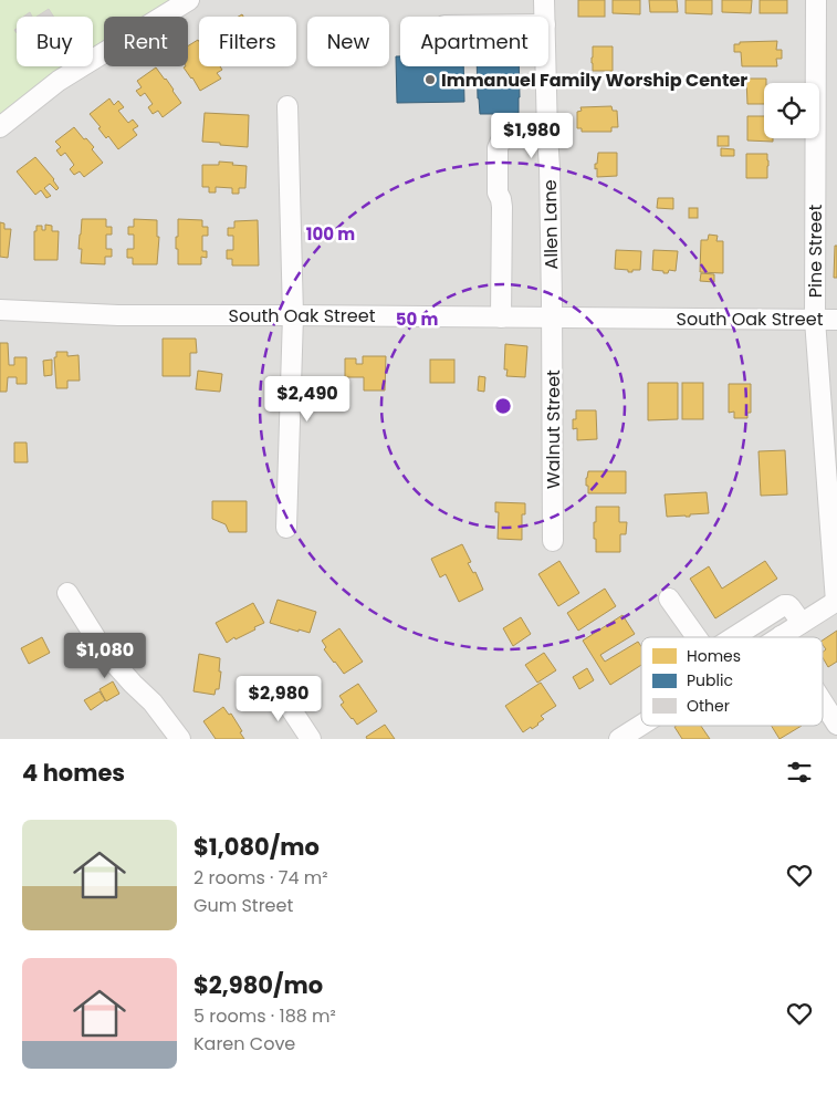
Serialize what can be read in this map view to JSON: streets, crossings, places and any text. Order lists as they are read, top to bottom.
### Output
{
  "streets": {
    "street": [
      "Allen Lane",
      "Pine Street",
      "South Oak Street",
      "Walnut Street"
    ]
  },
  "crossings": [
    ["Allen Lane", "South Oak Street"],
    ["Allen Lane", "Walnut Street"],
    ["Pine Street", "South Oak Street"],
    ["South Oak Street", "Walnut Street"]
  ],
  "places": ["Immanuel Family Worship Center"],
  "legend": ["Homes", "Public", "Other"],
  "page": {
    "chip": [
      "Buy",
      "Rent",
      "Filters",
      "New",
      "Apartment"
    ],
    "price": [
      "$1,980",
      "$2,490",
      "$1,080",
      "$2,980"
    ],
    "heading": "4 homes",
    "list": [
      {
        "name": "$1,080/mo",
        "note": "2 rooms · 74 m² · Gum Street"
      },
      {
        "name": "$2,980/mo",
        "note": "5 rooms · 188 m² · Karen Cove"
      }
    ]
  },
  "rings": ["100 m", "50 m"]
}
